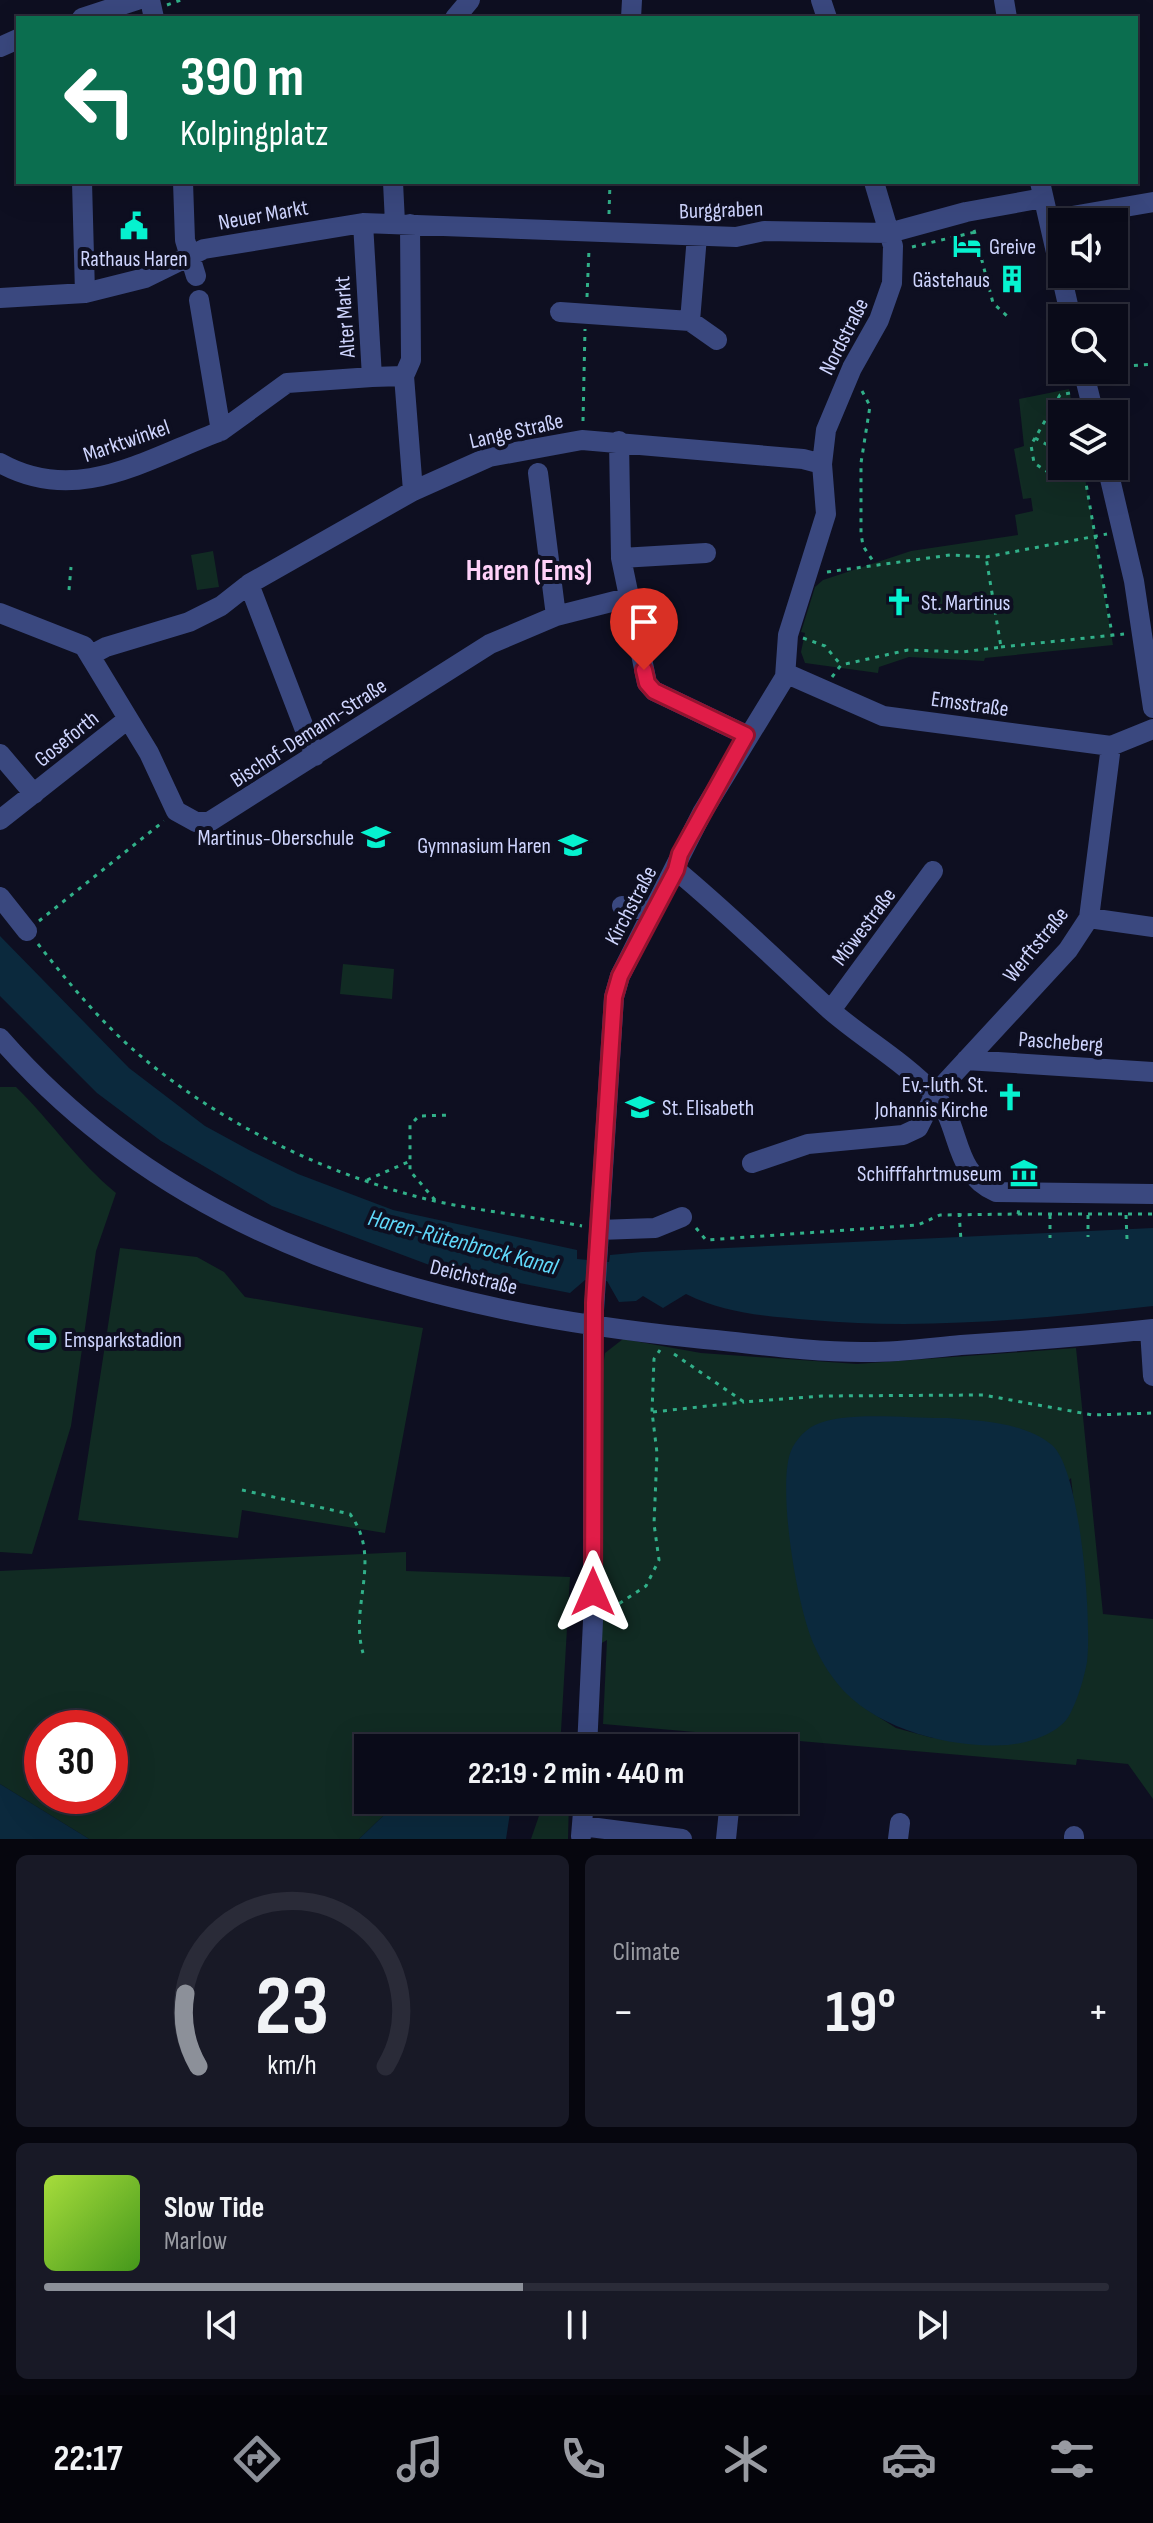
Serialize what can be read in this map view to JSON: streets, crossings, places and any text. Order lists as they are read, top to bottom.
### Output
{
  "streets": {
    "street": [
      "Burggraben",
      "Neuer Markt",
      "Alter Markt",
      "Nordstraße",
      "Lange Straße",
      "Marktwinkel",
      "Emsstraße",
      "Bischof-Demann-Straße",
      "Goseforth",
      "Kirchstraße",
      "Möwestraße",
      "Werftstraße",
      "Pascheberg",
      "Deichstraße"
    ]
  },
  "crossings": [
    ["Burggraben", "Neuer Markt"],
    ["Burggraben", "Nordstraße"],
    ["Neuer Markt", "Alter Markt"],
    ["Alter Markt", "Marktwinkel"],
    ["Nordstraße", "Lange Straße"],
    ["Emsstraße", "Kirchstraße"],
    ["Emsstraße", "Werftstraße"],
    ["Kirchstraße", "Deichstraße"],
    ["Werftstraße", "Pascheberg"]
  ],
  "districts": ["Haren (Ems)"],
  "water": ["Haren-Rütenbrock Kanal"],
  "places": {
    "public building": ["Rathaus Haren"],
    "hotel": ["Greive"],
    "building": ["Gästehaus"],
    "church": ["St. Martinus", "Ev.-luth. St. Johannis Kirche"],
    "school or university": ["Martinus-Oberschule", "Gymnasium Haren", "St. Elisabeth"],
    "museum": ["Schifffahrtmuseum"],
    "sports": ["Emsparkstadion"]
  },
  "page": {
    "turn": ["390 m", "Kolpingplatz"],
    "limit": "30",
    "trip": "22:19 · 2 min · 440 m",
    "tile": "Climate",
    "heat": ["−", "19°", "+"],
    "song": ["Slow Tide", "Marlow"],
    "tabs": "22:17",
    "gauge": ["23", "km/h"]
  }
}
